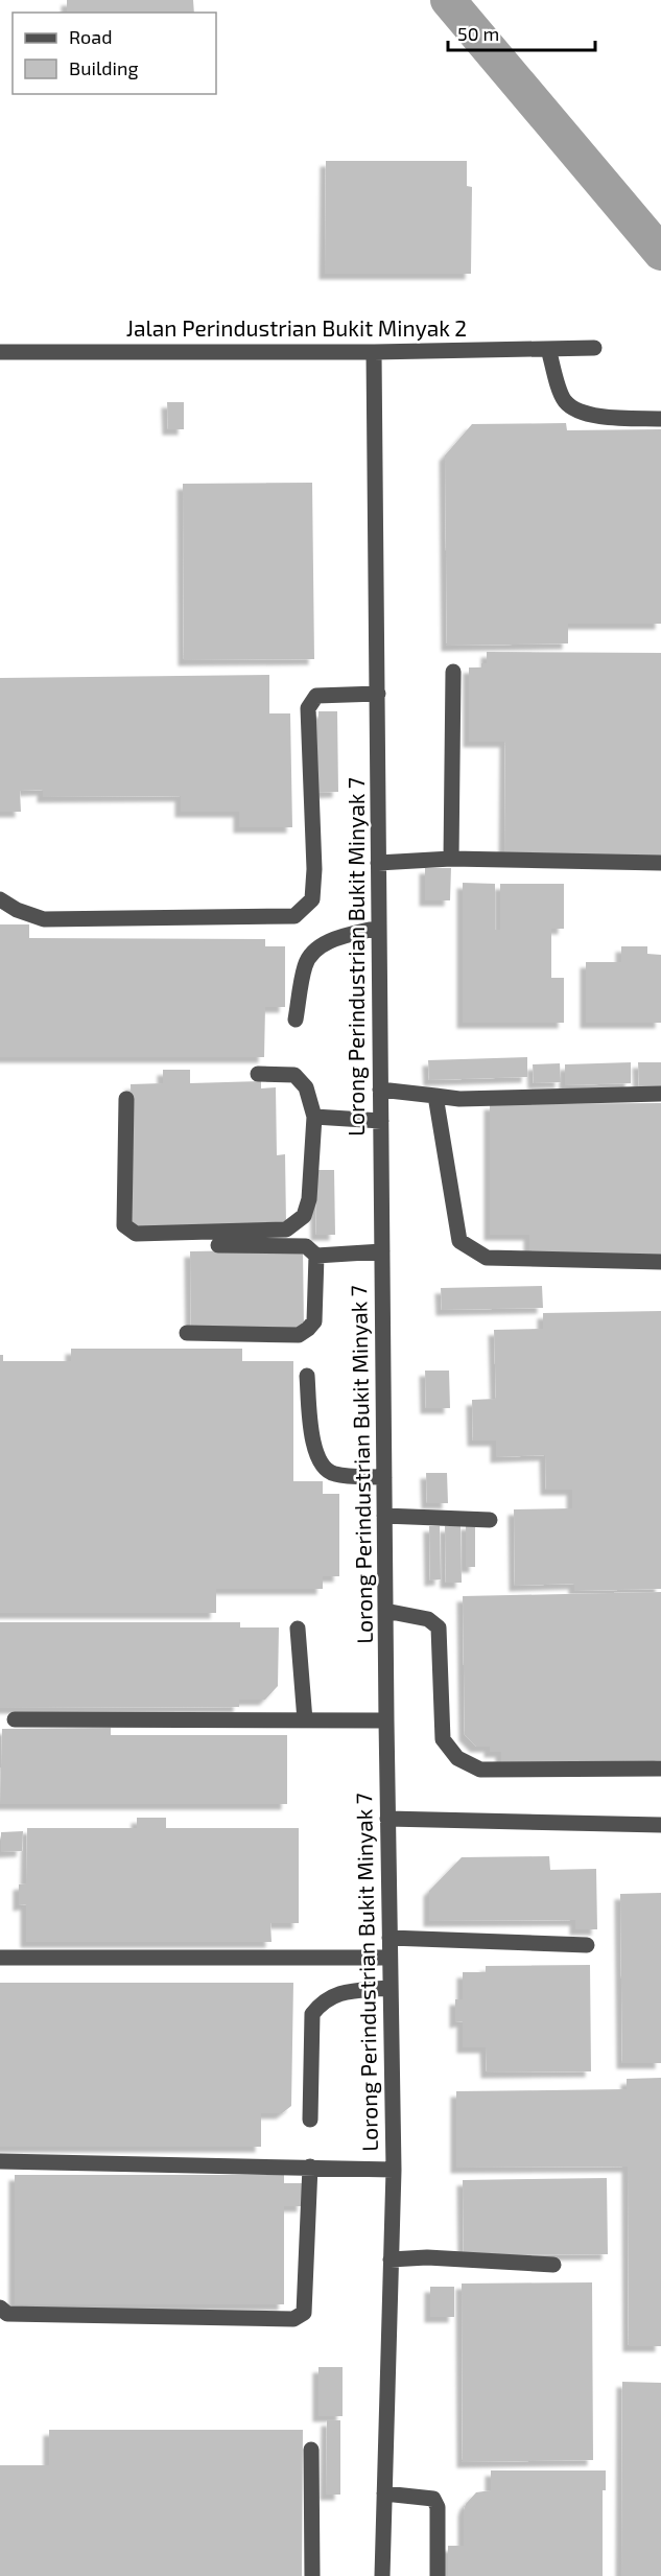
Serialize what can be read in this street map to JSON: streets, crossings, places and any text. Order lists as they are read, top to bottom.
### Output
{
  "streets": {
    "street": ["Jalan Perindustrian Bukit Minyak 2", "Lorong Perindustrian Bukit Minyak 7"]
  },
  "crossings": [
    ["Jalan Perindustrian Bukit Minyak 2", "Lorong Perindustrian Bukit Minyak 7"]
  ],
  "legend": ["Road", "Building"],
  "scale_bar": "50 m"
}
